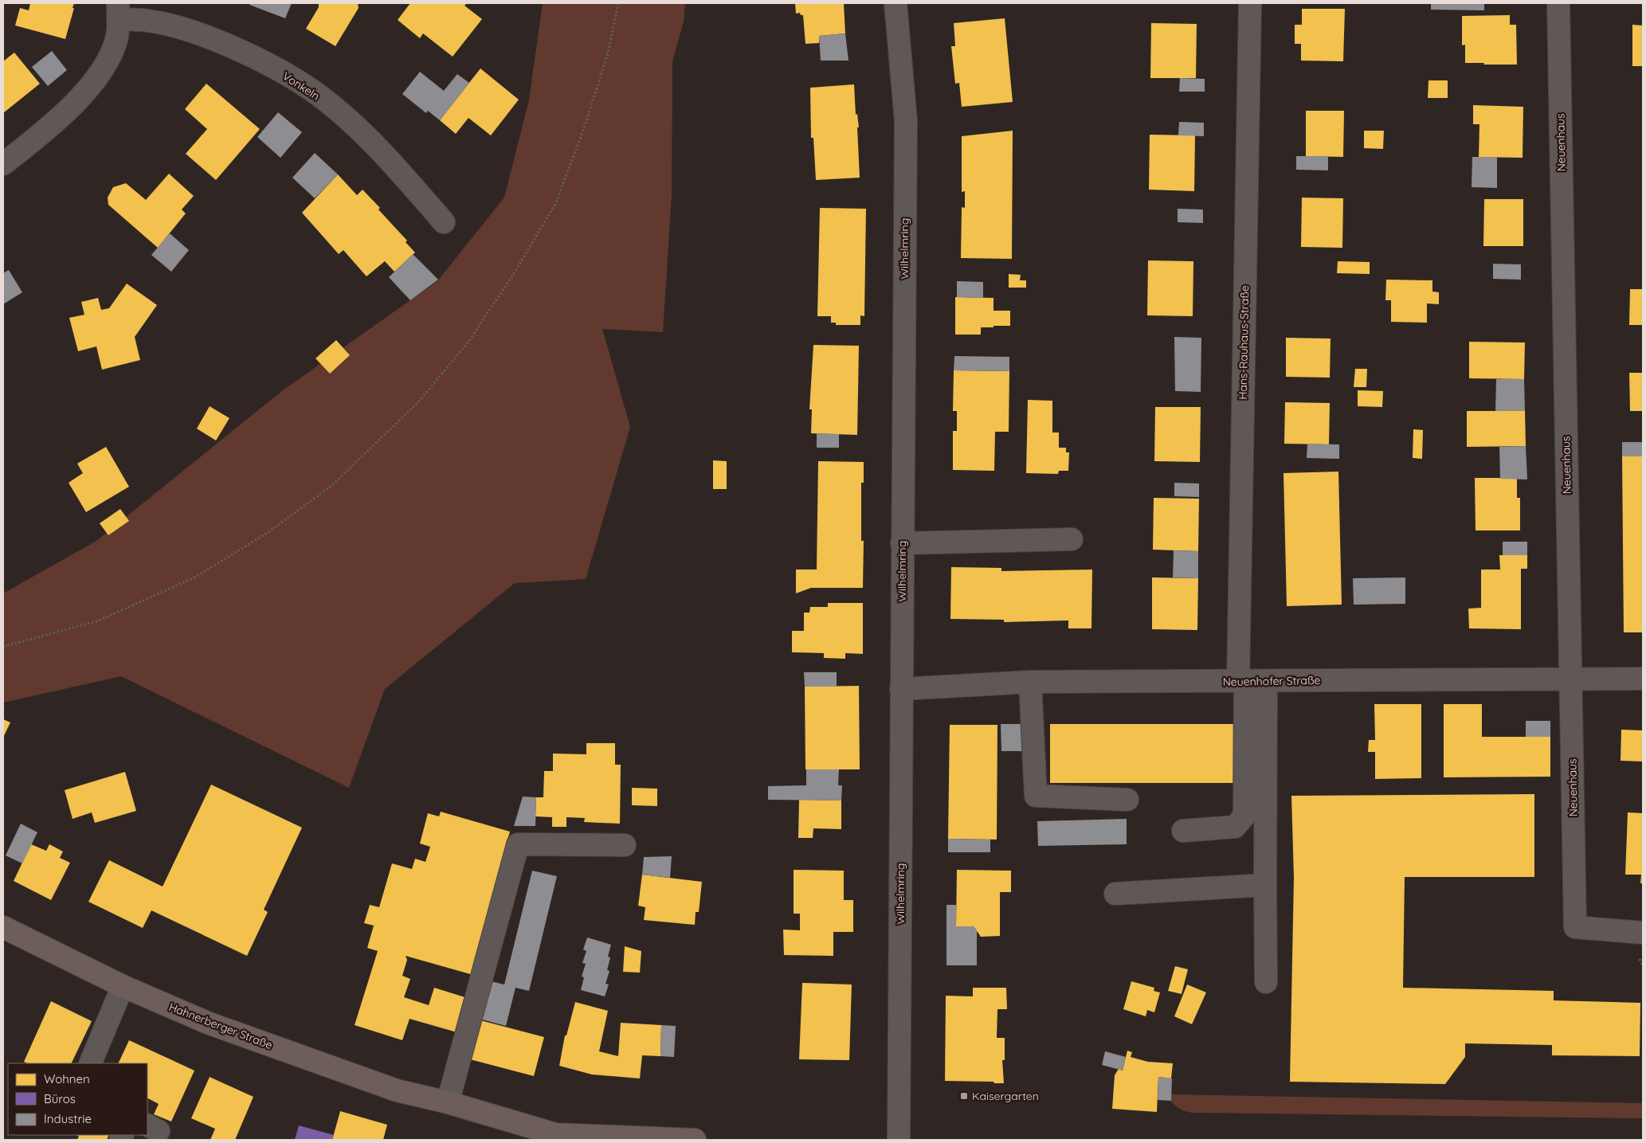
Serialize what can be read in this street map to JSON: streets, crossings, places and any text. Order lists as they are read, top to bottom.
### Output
{
  "streets": {
    "main road": ["Hahnerberger Straße"],
    "street": [
      "Vonkeln",
      "Neuenhaus",
      "Wilhelmring",
      "Hans-Rauhaus-Straße",
      "Neuenhofer Straße"
    ]
  },
  "crossings": [
    ["Neuenhaus", "Neuenhofer Straße"],
    ["Wilhelmring", "Neuenhofer Straße"],
    ["Hans-Rauhaus-Straße", "Neuenhofer Straße"]
  ],
  "places": {
    "transit": ["Kaisergarten"]
  },
  "legend": ["Wohnen", "Büros", "Industrie"]
}
